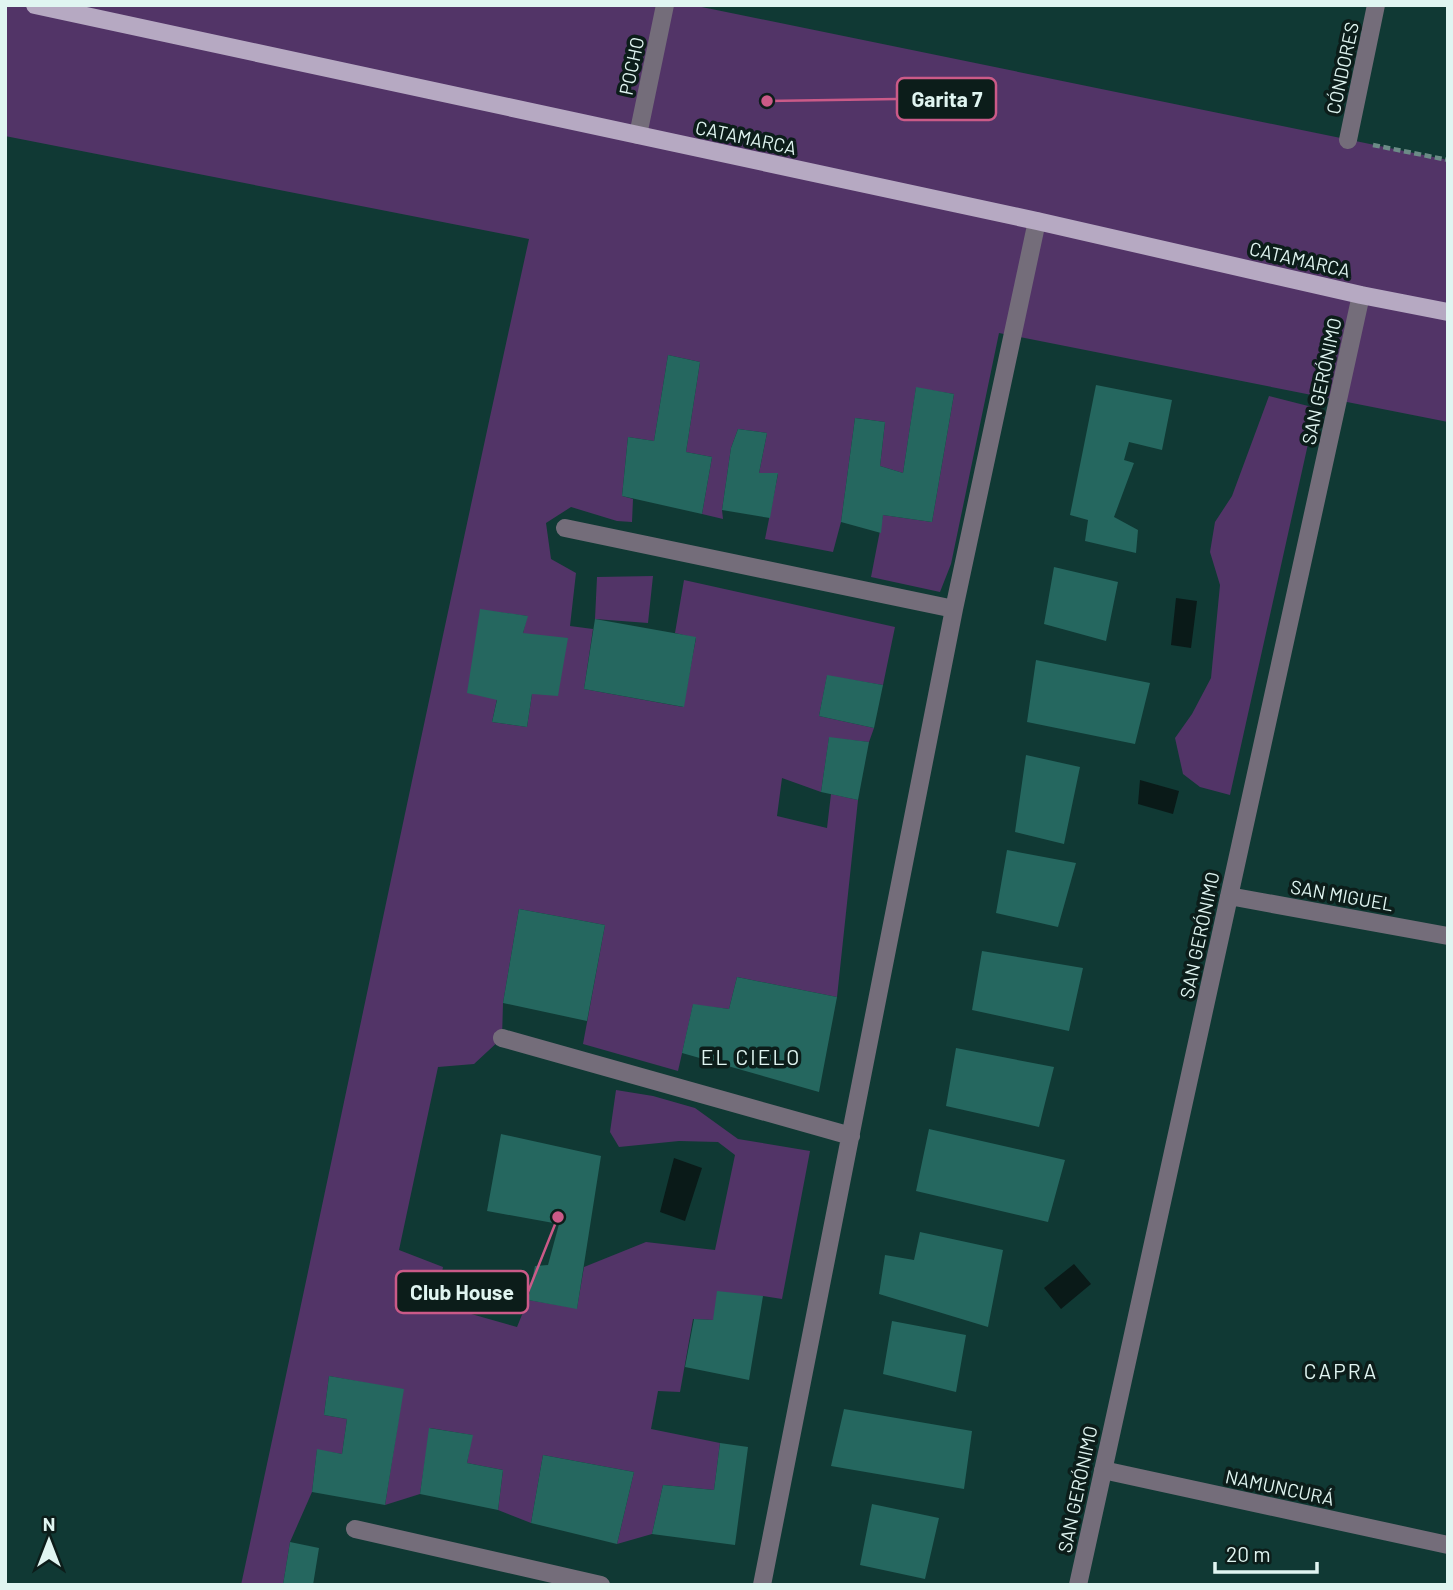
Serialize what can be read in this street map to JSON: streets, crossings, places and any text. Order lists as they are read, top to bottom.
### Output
{
  "streets": {
    "main road": ["CATAMARCA"],
    "street": [
      "POCHO",
      "CÓNDORES",
      "SAN GERÓNIMO",
      "SAN MIGUEL",
      "NAMUNCURÁ"
    ]
  },
  "crossings": [
    ["POCHO", "CATAMARCA"],
    ["CATAMARCA", "SAN GERÓNIMO"],
    ["SAN GERÓNIMO", "SAN MIGUEL"],
    ["SAN GERÓNIMO", "NAMUNCURÁ"]
  ],
  "districts": ["EL CIELO", "CAPRA"],
  "places": ["Garita 7", "Club House"],
  "scale_bar": "20 m",
  "north": "top"
}
